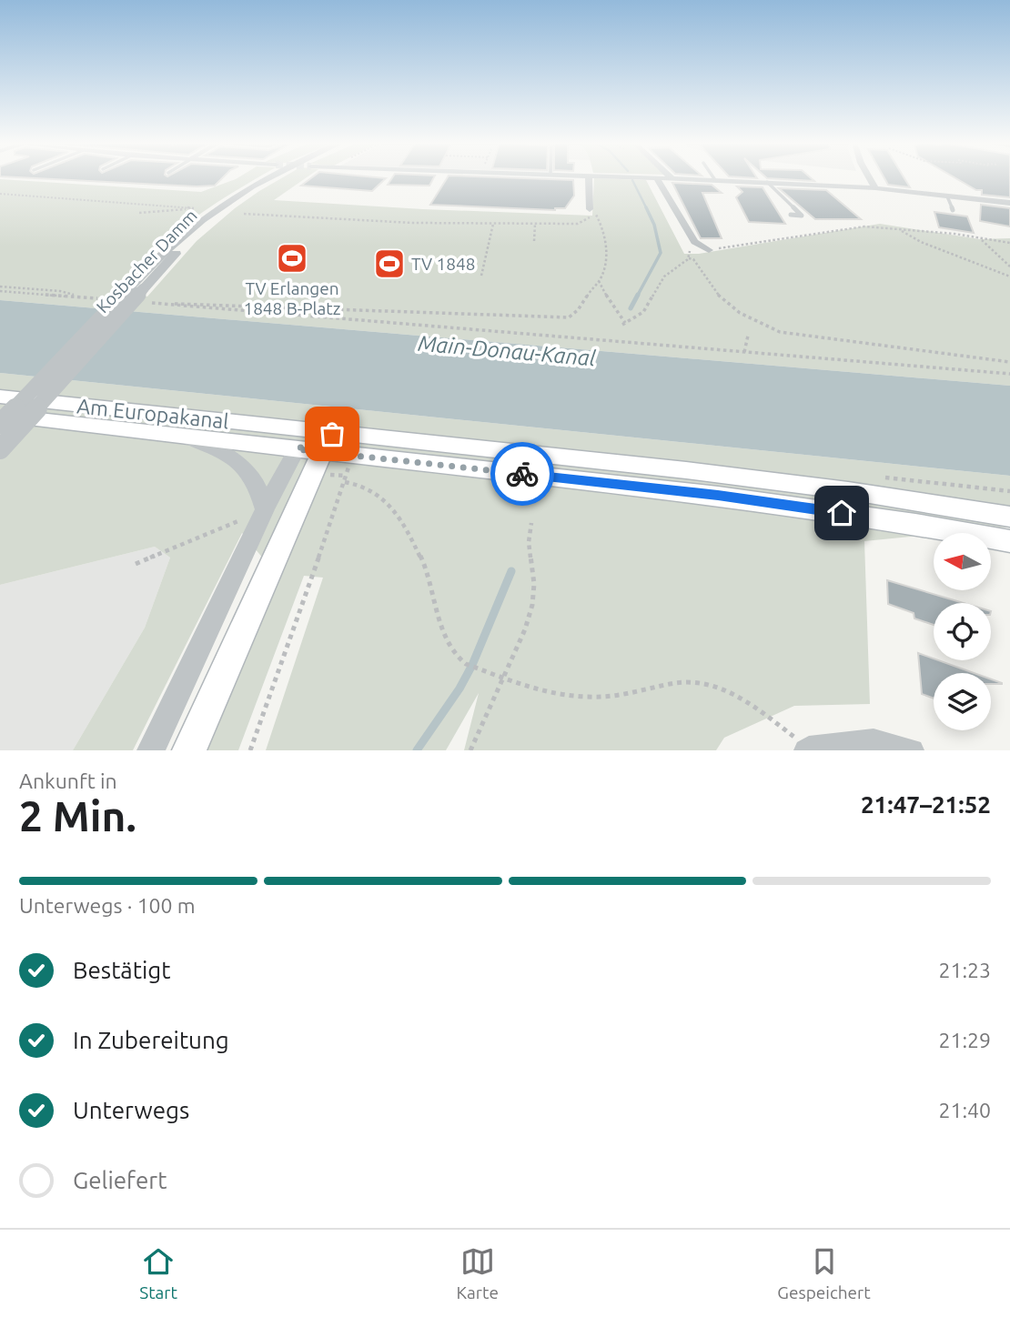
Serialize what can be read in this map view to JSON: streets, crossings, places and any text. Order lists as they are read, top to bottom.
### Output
{
  "streets": {
    "main road": ["Am Europakanal"],
    "street": ["Kosbacher Damm"]
  },
  "water": ["Main-Donau-Kanal"],
  "places": {
    "sports": ["TV Erlangen 1848 B-Platz", "TV 1848"]
  },
  "north": "left",
  "page": {
    "heading": ["2 Min.", "Ankunft in", "21:47–21:52"],
    "bar": "Unterwegs · 100 m",
    "list": [
      ["Bestätigt", "21:23"],
      ["In Zubereitung", "21:29"],
      ["Unterwegs", "21:40"],
      "Geliefert"
    ],
    "tabs": ["Start", "Karte", "Gespeichert"]
  }
}
